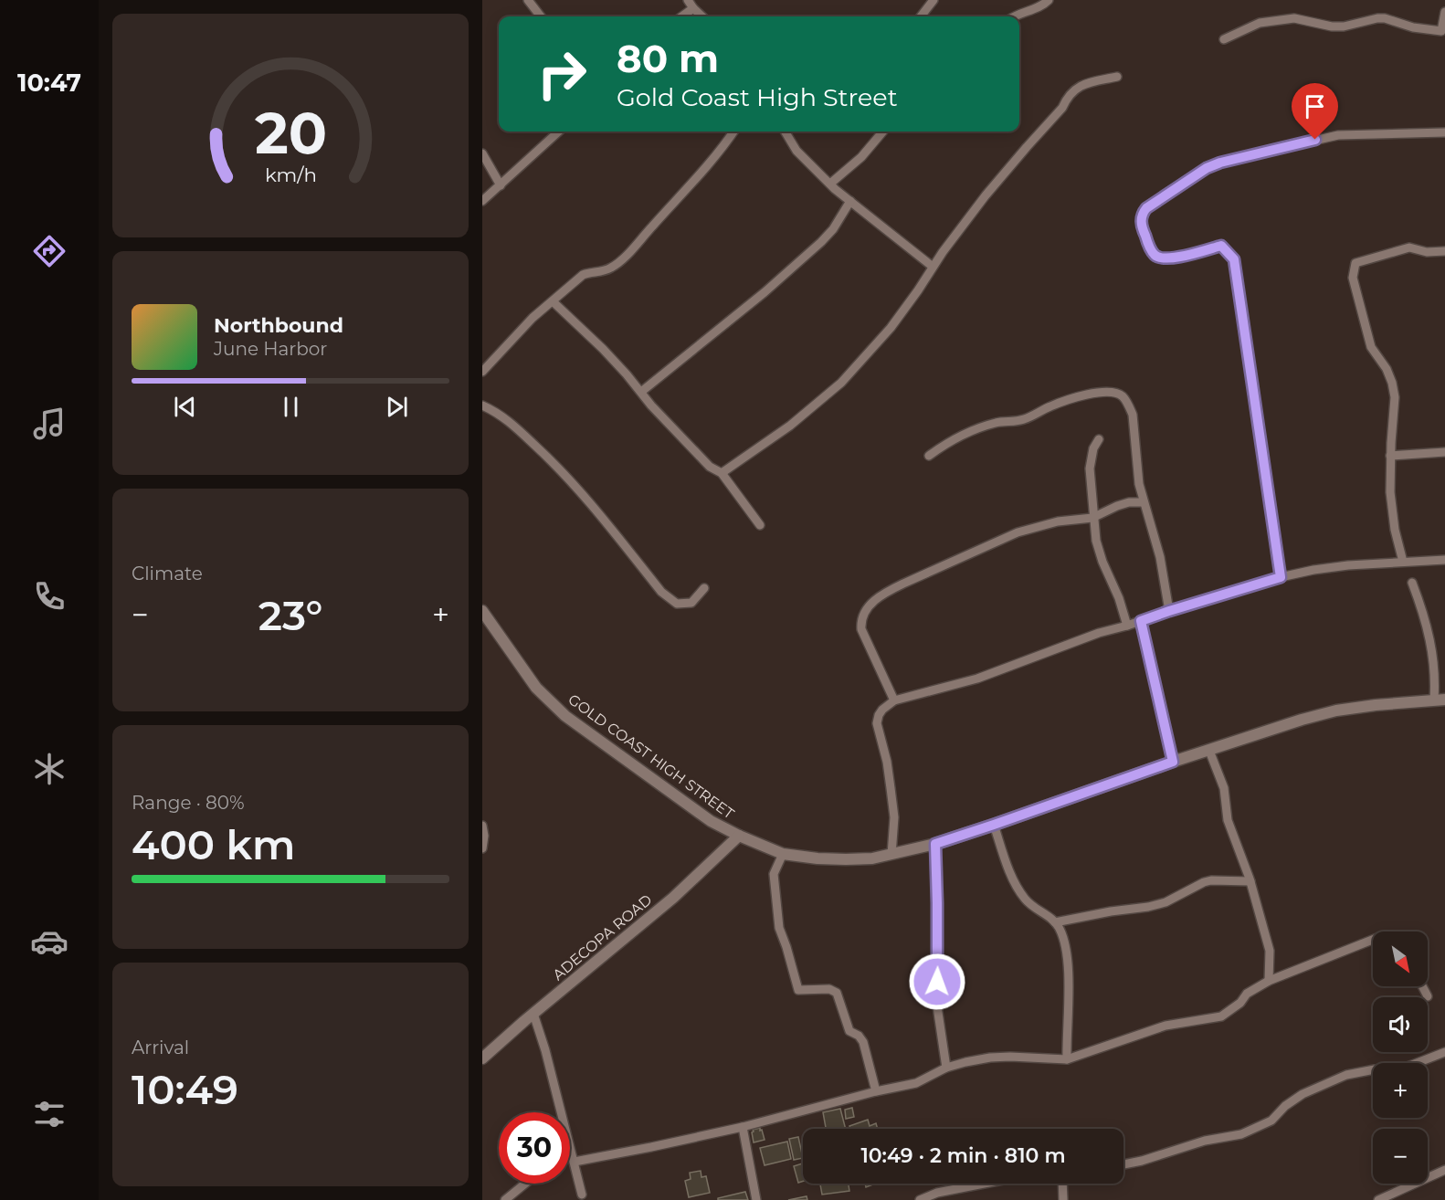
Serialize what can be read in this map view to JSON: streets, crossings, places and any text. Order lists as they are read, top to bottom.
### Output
{
  "streets": {
    "street": ["GOLD COAST HIGH STREET", "ADECOPA ROAD"]
  },
  "crossings": [
    ["GOLD COAST HIGH STREET", "ADECOPA ROAD"]
  ],
  "north": "bottom right",
  "page": {
    "tabs": "10:47",
    "turn": ["80 m", "Gold Coast High Street"],
    "song": ["Northbound", "June Harbor"],
    "tile": [
      "Climate",
      ["Range · 80%", "400 km"],
      ["Arrival", "10:49"]
    ],
    "heat": ["−", "23°", "+"],
    "map_buttons": ["+", "−"],
    "limit": "30",
    "trip": "10:49 · 2 min · 810 m",
    "gauge": ["20", "km/h"]
  }
}
